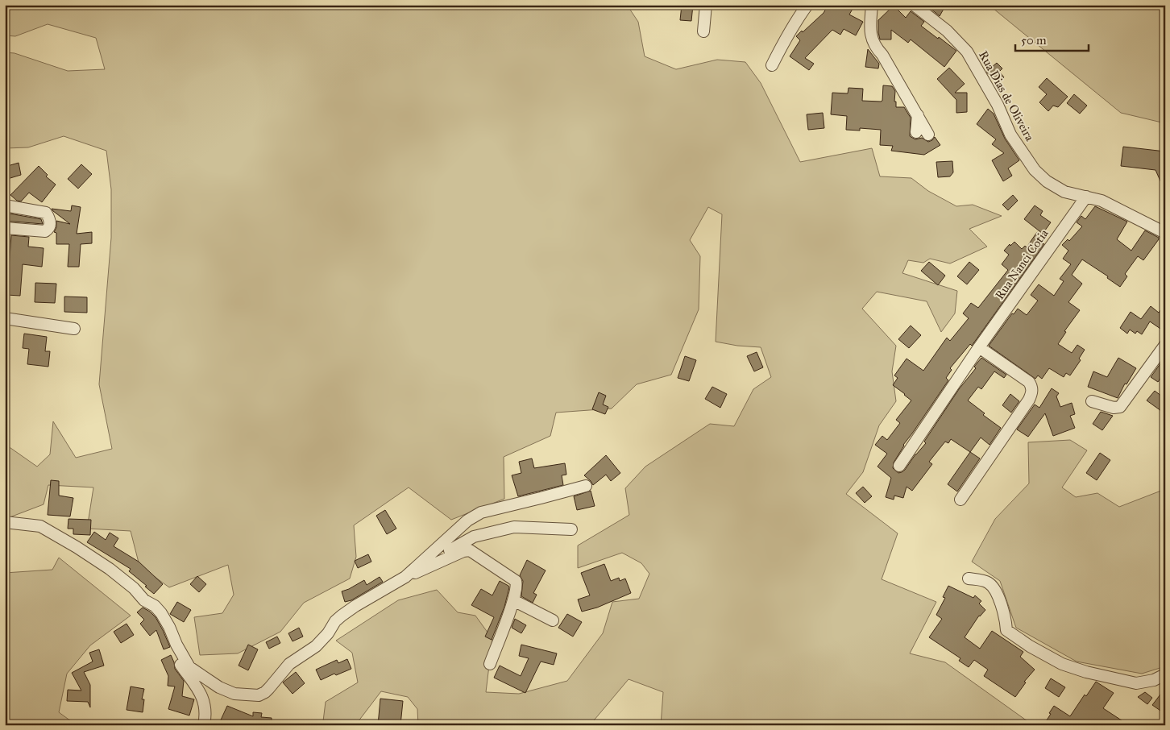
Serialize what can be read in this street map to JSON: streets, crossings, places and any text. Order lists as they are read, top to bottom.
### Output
{
  "streets": {
    "street": ["Rua Dias de Oliveira", "Rua Nanci Cotia"]
  },
  "crossings": [
    ["Rua Dias de Oliveira", "Rua Nanci Cotia"]
  ],
  "scale_bar": "50 m"
}
